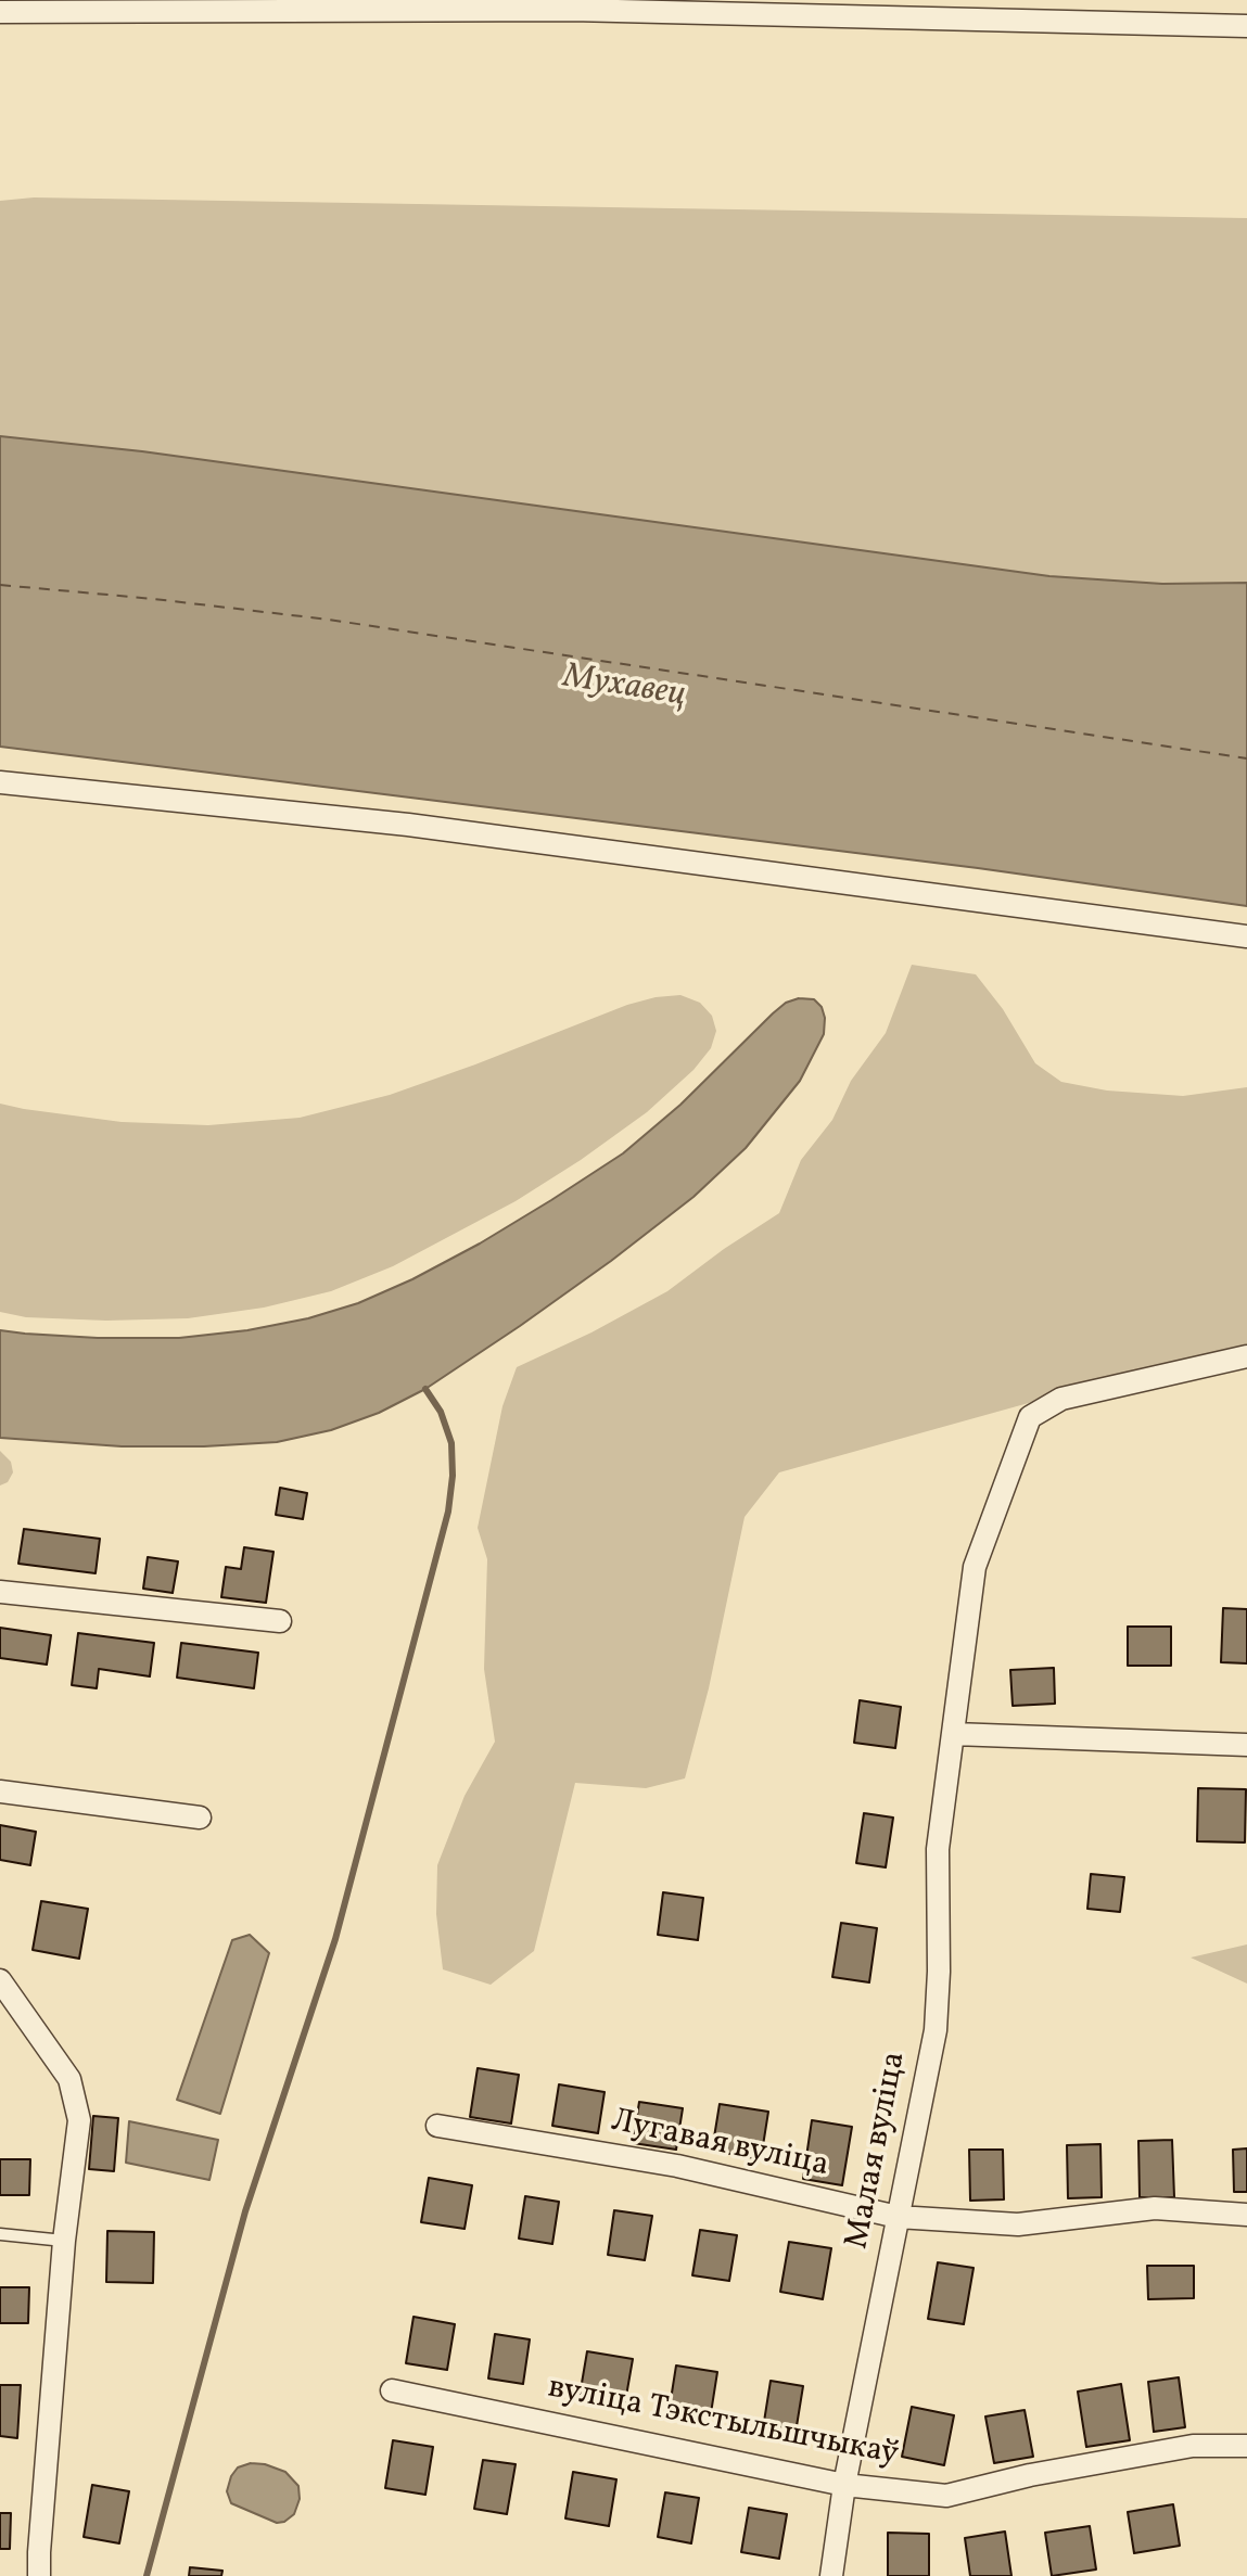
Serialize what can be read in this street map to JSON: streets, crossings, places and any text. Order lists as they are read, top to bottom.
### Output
{
  "streets": {
    "street": ["Лугавая вуліца", "Малая вуліца", "вуліца Тэкстыльшчыкаў"]
  },
  "crossings": [
    ["Лугавая вуліца", "Малая вуліца"],
    ["Малая вуліца", "вуліца Тэкстыльшчыкаў"]
  ],
  "water": ["Мухавец"]
}
